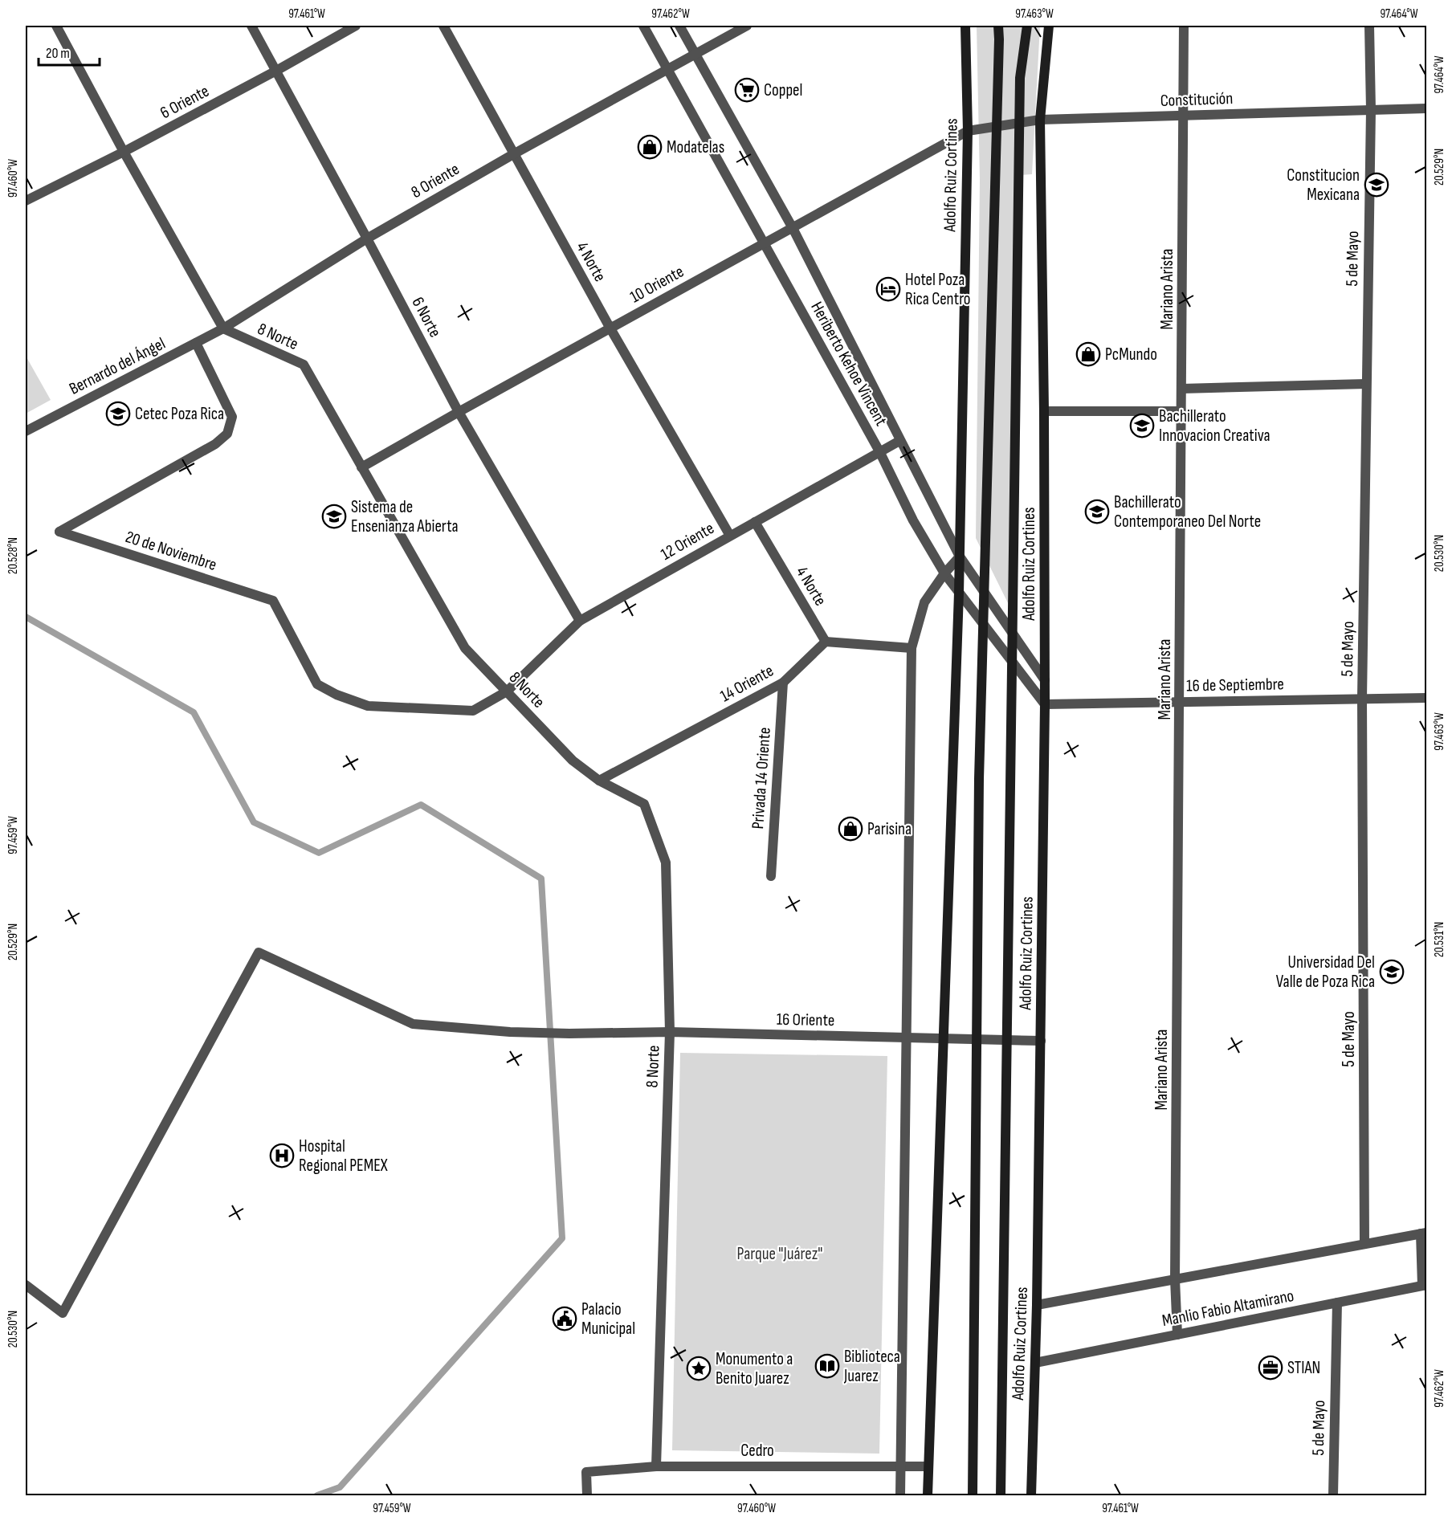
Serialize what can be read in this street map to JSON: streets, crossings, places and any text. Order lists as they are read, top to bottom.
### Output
{
  "streets": {
    "main road": ["Adolfo Ruiz Cortines"],
    "street": [
      "Constitución",
      "6 Oriente",
      "8 Oriente",
      "5 de Mayo",
      "4 Norte",
      "10 Oriente",
      "Mariano Arista",
      "6 Norte",
      "8 Norte",
      "Heriberto Kehoe Vincent",
      "Bernardo del Ángel",
      "12 Oriente",
      "20 de Noviembre",
      "14 Oriente",
      "16 de Septiembre",
      "Privada 14 Oriente",
      "16 Oriente",
      "Manlio Fabio Altamirano",
      "Cedro"
    ]
  },
  "crossings": [
    ["Constitución", "Adolfo Ruiz Cortines"],
    ["Constitución", "5 de Mayo"],
    ["Constitución", "10 Oriente"],
    ["Constitución", "Mariano Arista"],
    ["6 Oriente", "6 Norte"],
    ["Adolfo Ruiz Cortines", "10 Oriente"],
    ["Adolfo Ruiz Cortines", "Heriberto Kehoe Vincent"],
    ["Adolfo Ruiz Cortines", "16 de Septiembre"],
    ["Adolfo Ruiz Cortines", "16 Oriente"],
    ["Adolfo Ruiz Cortines", "Manlio Fabio Altamirano"],
    ["Adolfo Ruiz Cortines", "Cedro"],
    ["8 Oriente", "4 Norte"],
    ["8 Oriente", "6 Norte"],
    ["8 Oriente", "8 Norte"],
    ["8 Oriente", "Heriberto Kehoe Vincent"],
    ["8 Oriente", "Bernardo del Ángel"],
    ["5 de Mayo", "16 de Septiembre"],
    ["5 de Mayo", "Manlio Fabio Altamirano"],
    ["4 Norte", "10 Oriente"],
    ["4 Norte", "12 Oriente"],
    ["4 Norte", "14 Oriente"],
    ["10 Oriente", "6 Norte"],
    ["10 Oriente", "8 Norte"],
    ["10 Oriente", "Heriberto Kehoe Vincent"],
    ["Mariano Arista", "16 de Septiembre"],
    ["Mariano Arista", "Manlio Fabio Altamirano"],
    ["6 Norte", "12 Oriente"],
    ["8 Norte", "Bernardo del Ángel"],
    ["8 Norte", "12 Oriente"],
    ["8 Norte", "20 de Noviembre"],
    ["8 Norte", "14 Oriente"],
    ["8 Norte", "16 Oriente"],
    ["8 Norte", "Cedro"],
    ["Heriberto Kehoe Vincent", "12 Oriente"],
    ["Heriberto Kehoe Vincent", "16 de Septiembre"],
    ["Bernardo del Ángel", "20 de Noviembre"],
    ["12 Oriente", "20 de Noviembre"],
    ["14 Oriente", "Privada 14 Oriente"]
  ],
  "parks": ["Parque \"Juárez\""],
  "places": {
    "supermarket": ["Coppel"],
    "shop": ["Modatelas", "PcMundo", "Parisina"],
    "school or university": [
      "Constitucion Mexicana",
      "Cetec Poza Rica",
      "Bachillerato Innovacion Creativa",
      "Bachillerato Contemporaneo Del Norte",
      "Sistema de Ensenianza Abierta",
      "Universidad Del Valle de Poza Rica"
    ],
    "hotel": ["Hotel Poza Rica Centro"],
    "hospital": ["Hospital Regional PEMEX"],
    "public building": ["Palacio Municipal"],
    "library": ["Biblioteca Juarez"],
    "office": ["STIAN"],
    "place": ["Monumento a Benito Juarez"]
  },
  "scale_bar": "20 m",
  "coordinates": [
    "97.461°W",
    "97.462°W",
    "97.463°W",
    "97.464°W",
    "20.529°N",
    "97.460°W",
    "20.530°N",
    "20.528°N",
    "97.459°W",
    "20.531°N"
  ]
}
